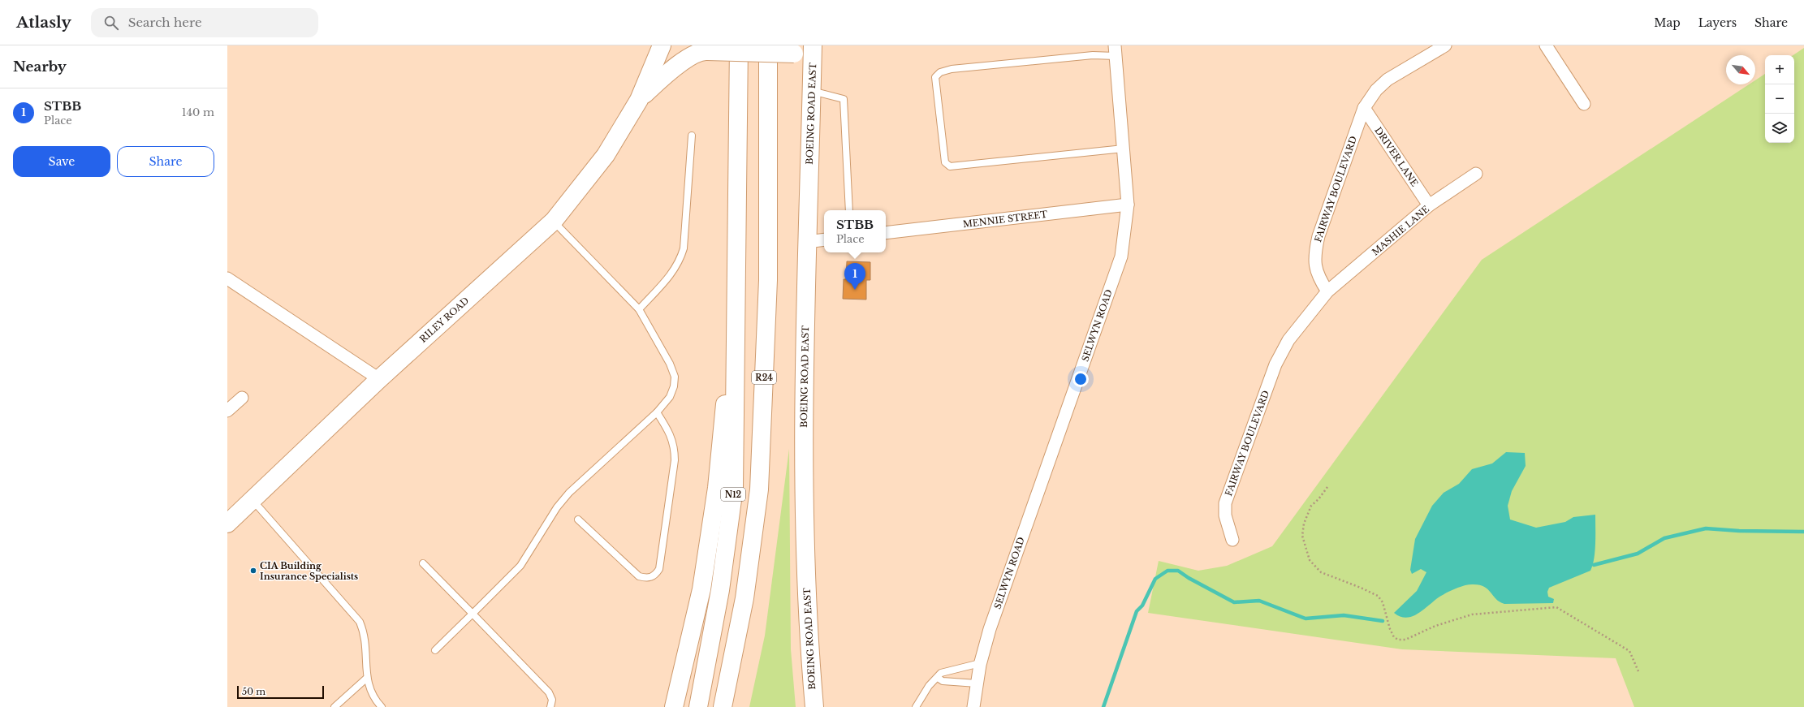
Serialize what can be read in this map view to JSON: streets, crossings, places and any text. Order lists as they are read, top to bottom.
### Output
{
  "streets": {
    "main road": [
      "BOEING ROAD EAST",
      "RILEY ROAD",
      "R24",
      "N12"
    ],
    "street": [
      "DRIVER LANE",
      "FAIRWAY BOULEVARD",
      "MENNIE STREET",
      "MASHIE LANE",
      "SELWYN ROAD"
    ]
  },
  "crossings": [
    ["DRIVER LANE", "FAIRWAY BOULEVARD"],
    ["DRIVER LANE", "MASHIE LANE"],
    ["FAIRWAY BOULEVARD", "MASHIE LANE"],
    ["MENNIE STREET", "SELWYN ROAD"]
  ],
  "places": ["CIA Building Insurance Specialists"],
  "scale_bar": "50 m",
  "north": "bottom right",
  "page": {
    "header": "Atlasly",
    "search": "Search here",
    "nav": ["Map", "Layers", "Share"],
    "heading": "Nearby",
    "map_buttons": ["+", "−"],
    "list": [
      {
        "mark": "1",
        "name": "STBB",
        "note": "Place",
        "value": "140 m"
      }
    ],
    "buttons": ["Save", "Share"],
    "popup": ["STBB", "Place"],
    "pins": "1",
    "scale": "50 m"
  }
}
